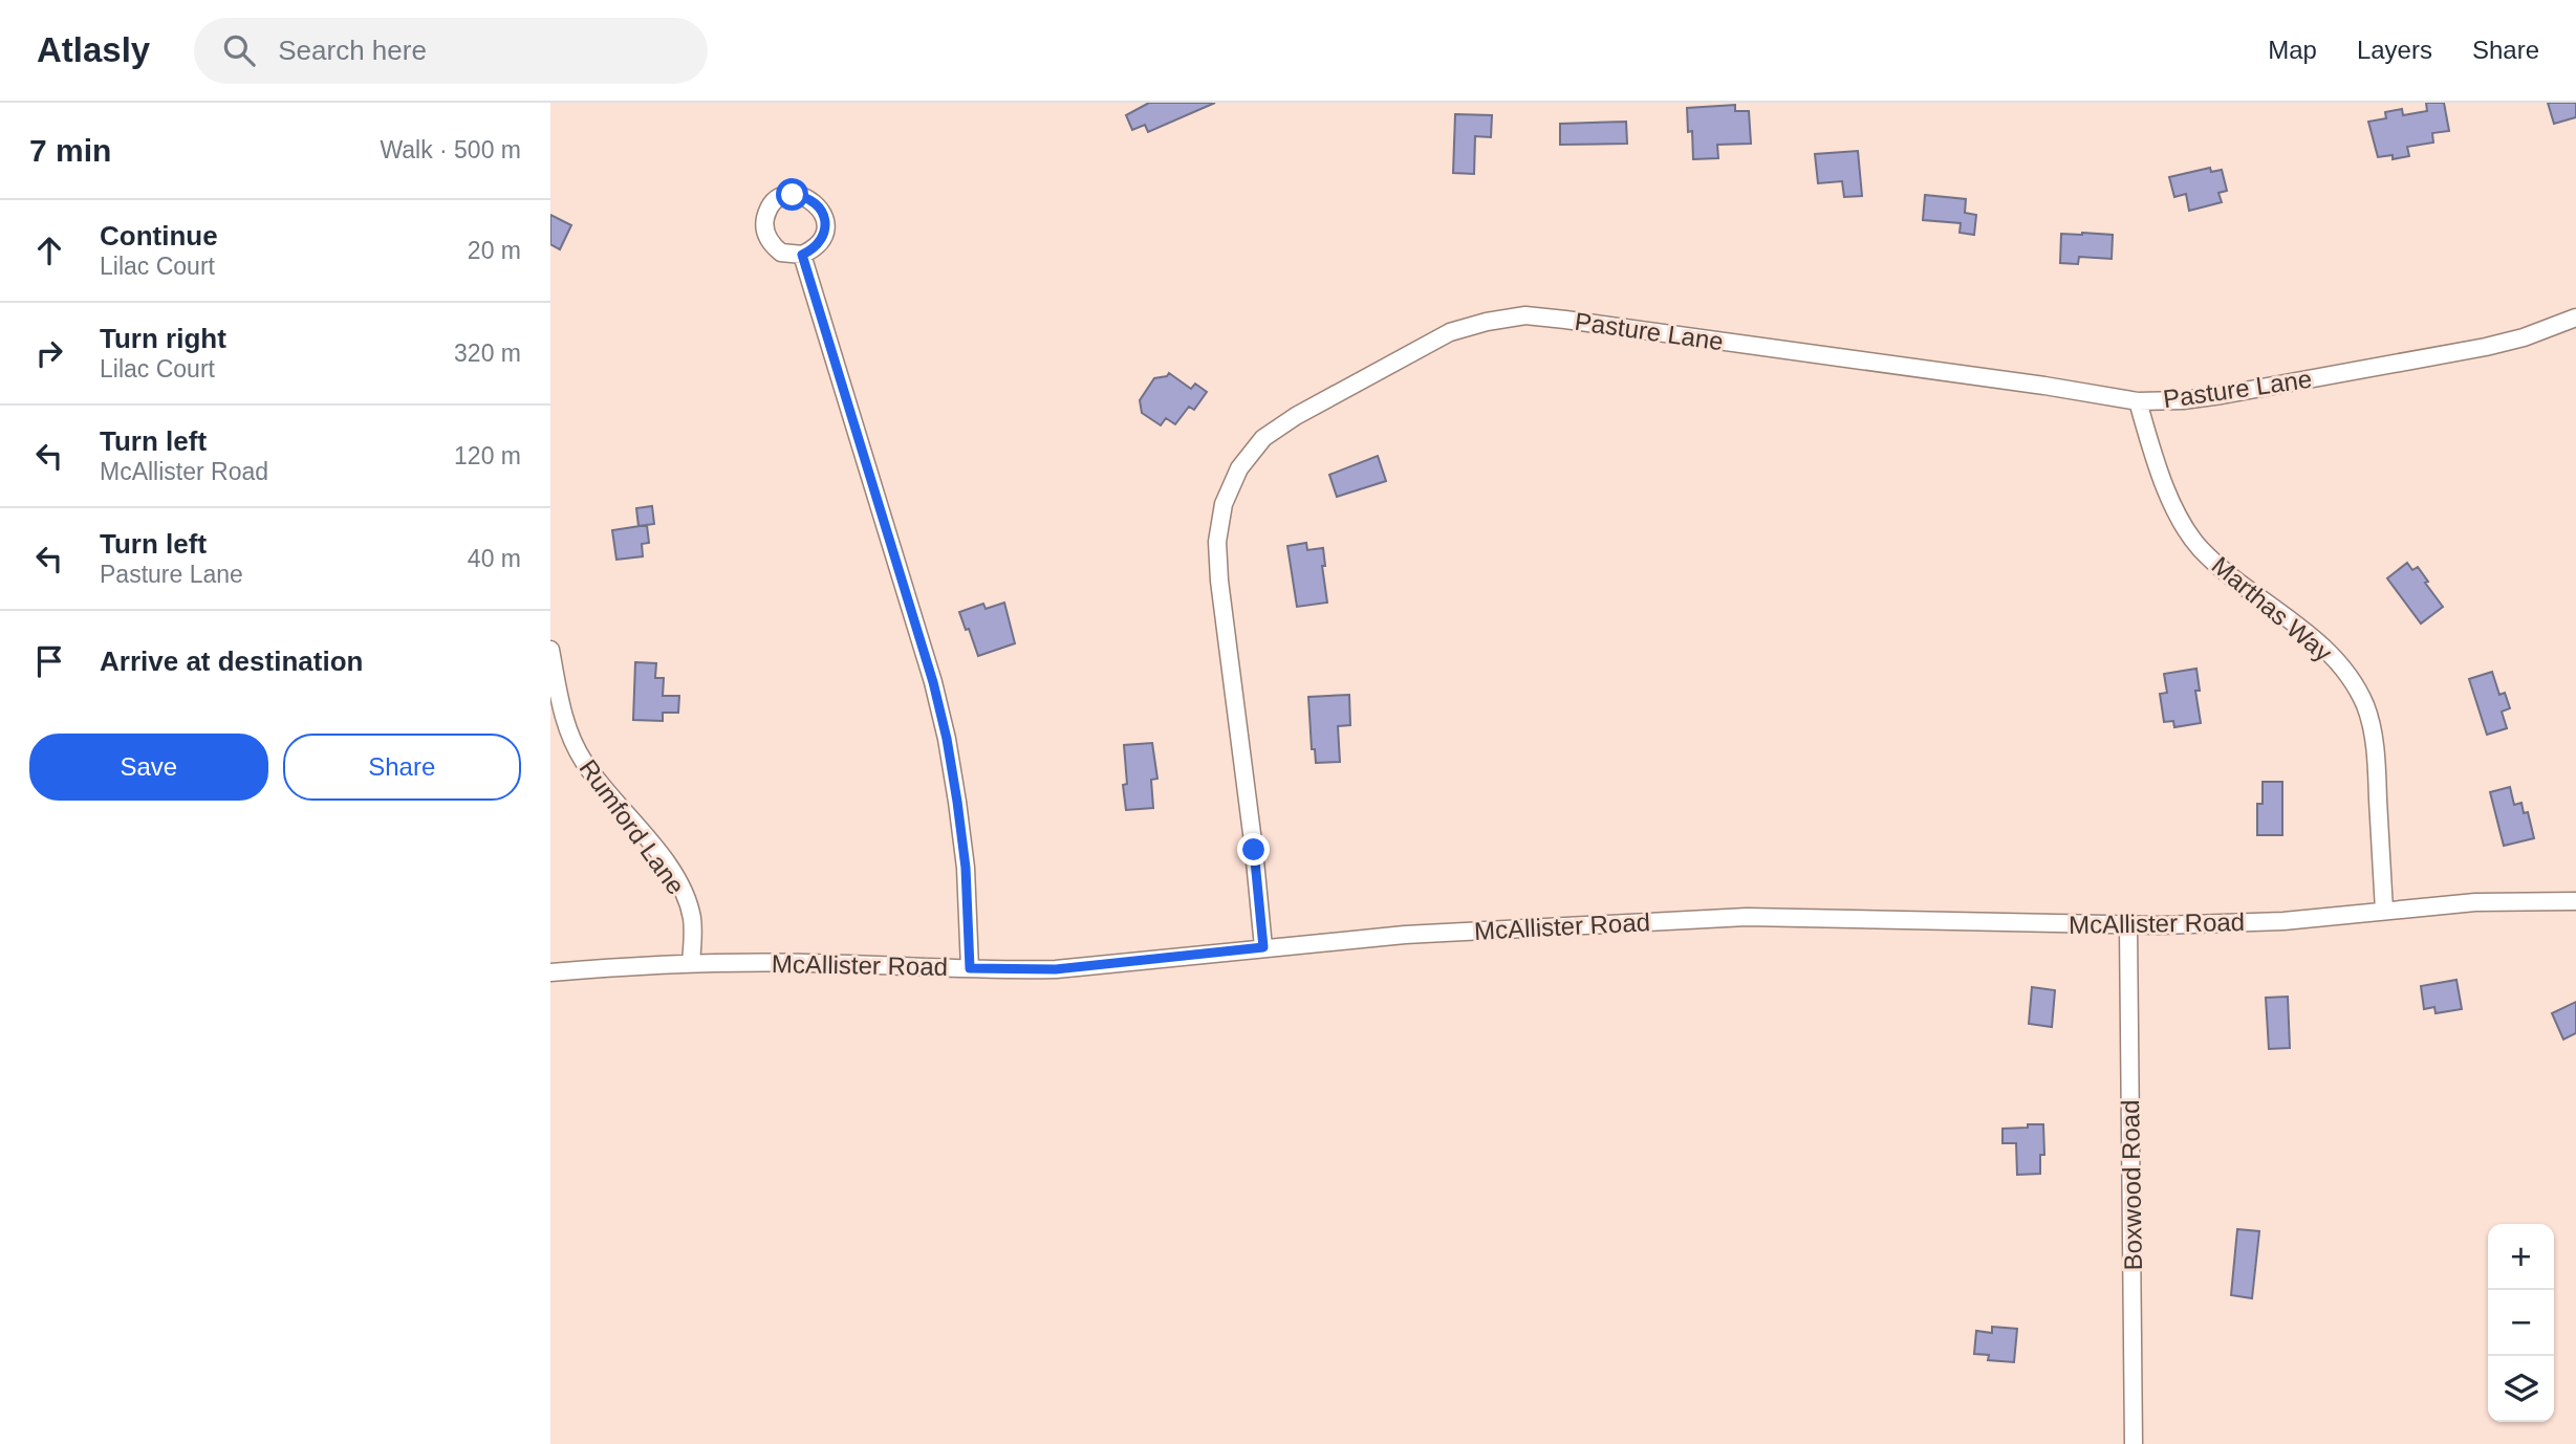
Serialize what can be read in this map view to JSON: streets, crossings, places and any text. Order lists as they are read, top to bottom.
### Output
{
  "streets": {
    "street": [
      "Pasture Lane",
      "Marthas Way",
      "Rumford Lane",
      "McAllister Road",
      "Boxwood Road"
    ]
  },
  "crossings": [
    ["Pasture Lane", "Marthas Way"],
    ["Pasture Lane", "McAllister Road"],
    ["Marthas Way", "McAllister Road"],
    ["Rumford Lane", "McAllister Road"],
    ["McAllister Road", "Boxwood Road"]
  ],
  "page": {
    "header": "Atlasly",
    "search": "Search here",
    "nav": ["Map", "Layers", "Share"],
    "heading": ["7 min", "Walk · 500 m"],
    "list": [
      ["Continue", "Lilac Court", "20 m"],
      ["Turn right", "Lilac Court", "320 m"],
      ["Turn left", "McAllister Road", "120 m"],
      ["Turn left", "Pasture Lane", "40 m"],
      "Arrive at destination"
    ],
    "buttons": ["Save", "Share"],
    "map_buttons": ["+", "−"]
  }
}
